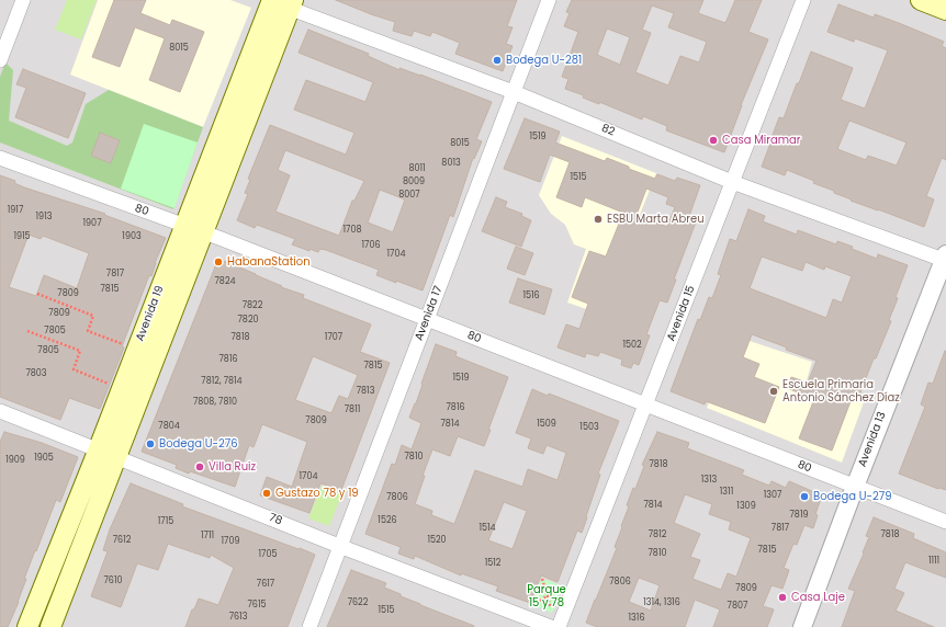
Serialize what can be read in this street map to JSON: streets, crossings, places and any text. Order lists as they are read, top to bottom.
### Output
{
  "streets": {
    "main road": ["Avenida 19"],
    "street": [
      "82",
      "80",
      "Avenida 17",
      "Avenida 15",
      "Avenida 13",
      "78"
    ]
  },
  "crossings": [
    ["82", "Avenida 19"],
    ["82", "Avenida 17"],
    ["82", "Avenida 15"],
    ["82", "Avenida 13"],
    ["80", "Avenida 19"],
    ["80", "Avenida 17"],
    ["80", "Avenida 15"],
    ["80", "Avenida 13"],
    ["Avenida 19", "78"],
    ["Avenida 17", "78"]
  ],
  "parks": ["Parque 15 y 78"],
  "places": [
    "Bodega U-281",
    "Casa Miramar",
    "ESBU Marta Abreu",
    "HabanaStation",
    "Escuela Primaria Antonio Sánchez Díaz",
    "Bodega U-276",
    "Villa Ruiz",
    "Gustazo 78 y 19",
    "Bodega U-279",
    "Casa Laje"
  ],
  "house_numbers": [
    "8015",
    "1519",
    "8015",
    "8013",
    "8011",
    "1515",
    "8009",
    "8007",
    "1917",
    "1913",
    "1907",
    "1708",
    "1915",
    "1903",
    "1706",
    "1704",
    "7817",
    "7824",
    "7815",
    "7809",
    "1516",
    "7822",
    "7809",
    "7820",
    "7805",
    "7818",
    "1707",
    "1502",
    "7805",
    "7816",
    "7815",
    "7803",
    "1519",
    "7812, 7814",
    "7813",
    "7808, 7810",
    "7816",
    "7811",
    "7809",
    "7814",
    "1509",
    "7804",
    "1503",
    "7810",
    "1905",
    "1909",
    "7818",
    "1704",
    "1313",
    "1311",
    "1307",
    "7806",
    "7814",
    "1309",
    "7819",
    "1526",
    "1715",
    "1514",
    "7817",
    "7812",
    "7818",
    "1711",
    "7612",
    "1520",
    "1709",
    "7815",
    "7810",
    "1705",
    "1111",
    "1512",
    "7610",
    "7806",
    "7617",
    "7809",
    "7622",
    "1314, 1316",
    "7615",
    "7807",
    "1515",
    "7613",
    "1316"
  ]
}
